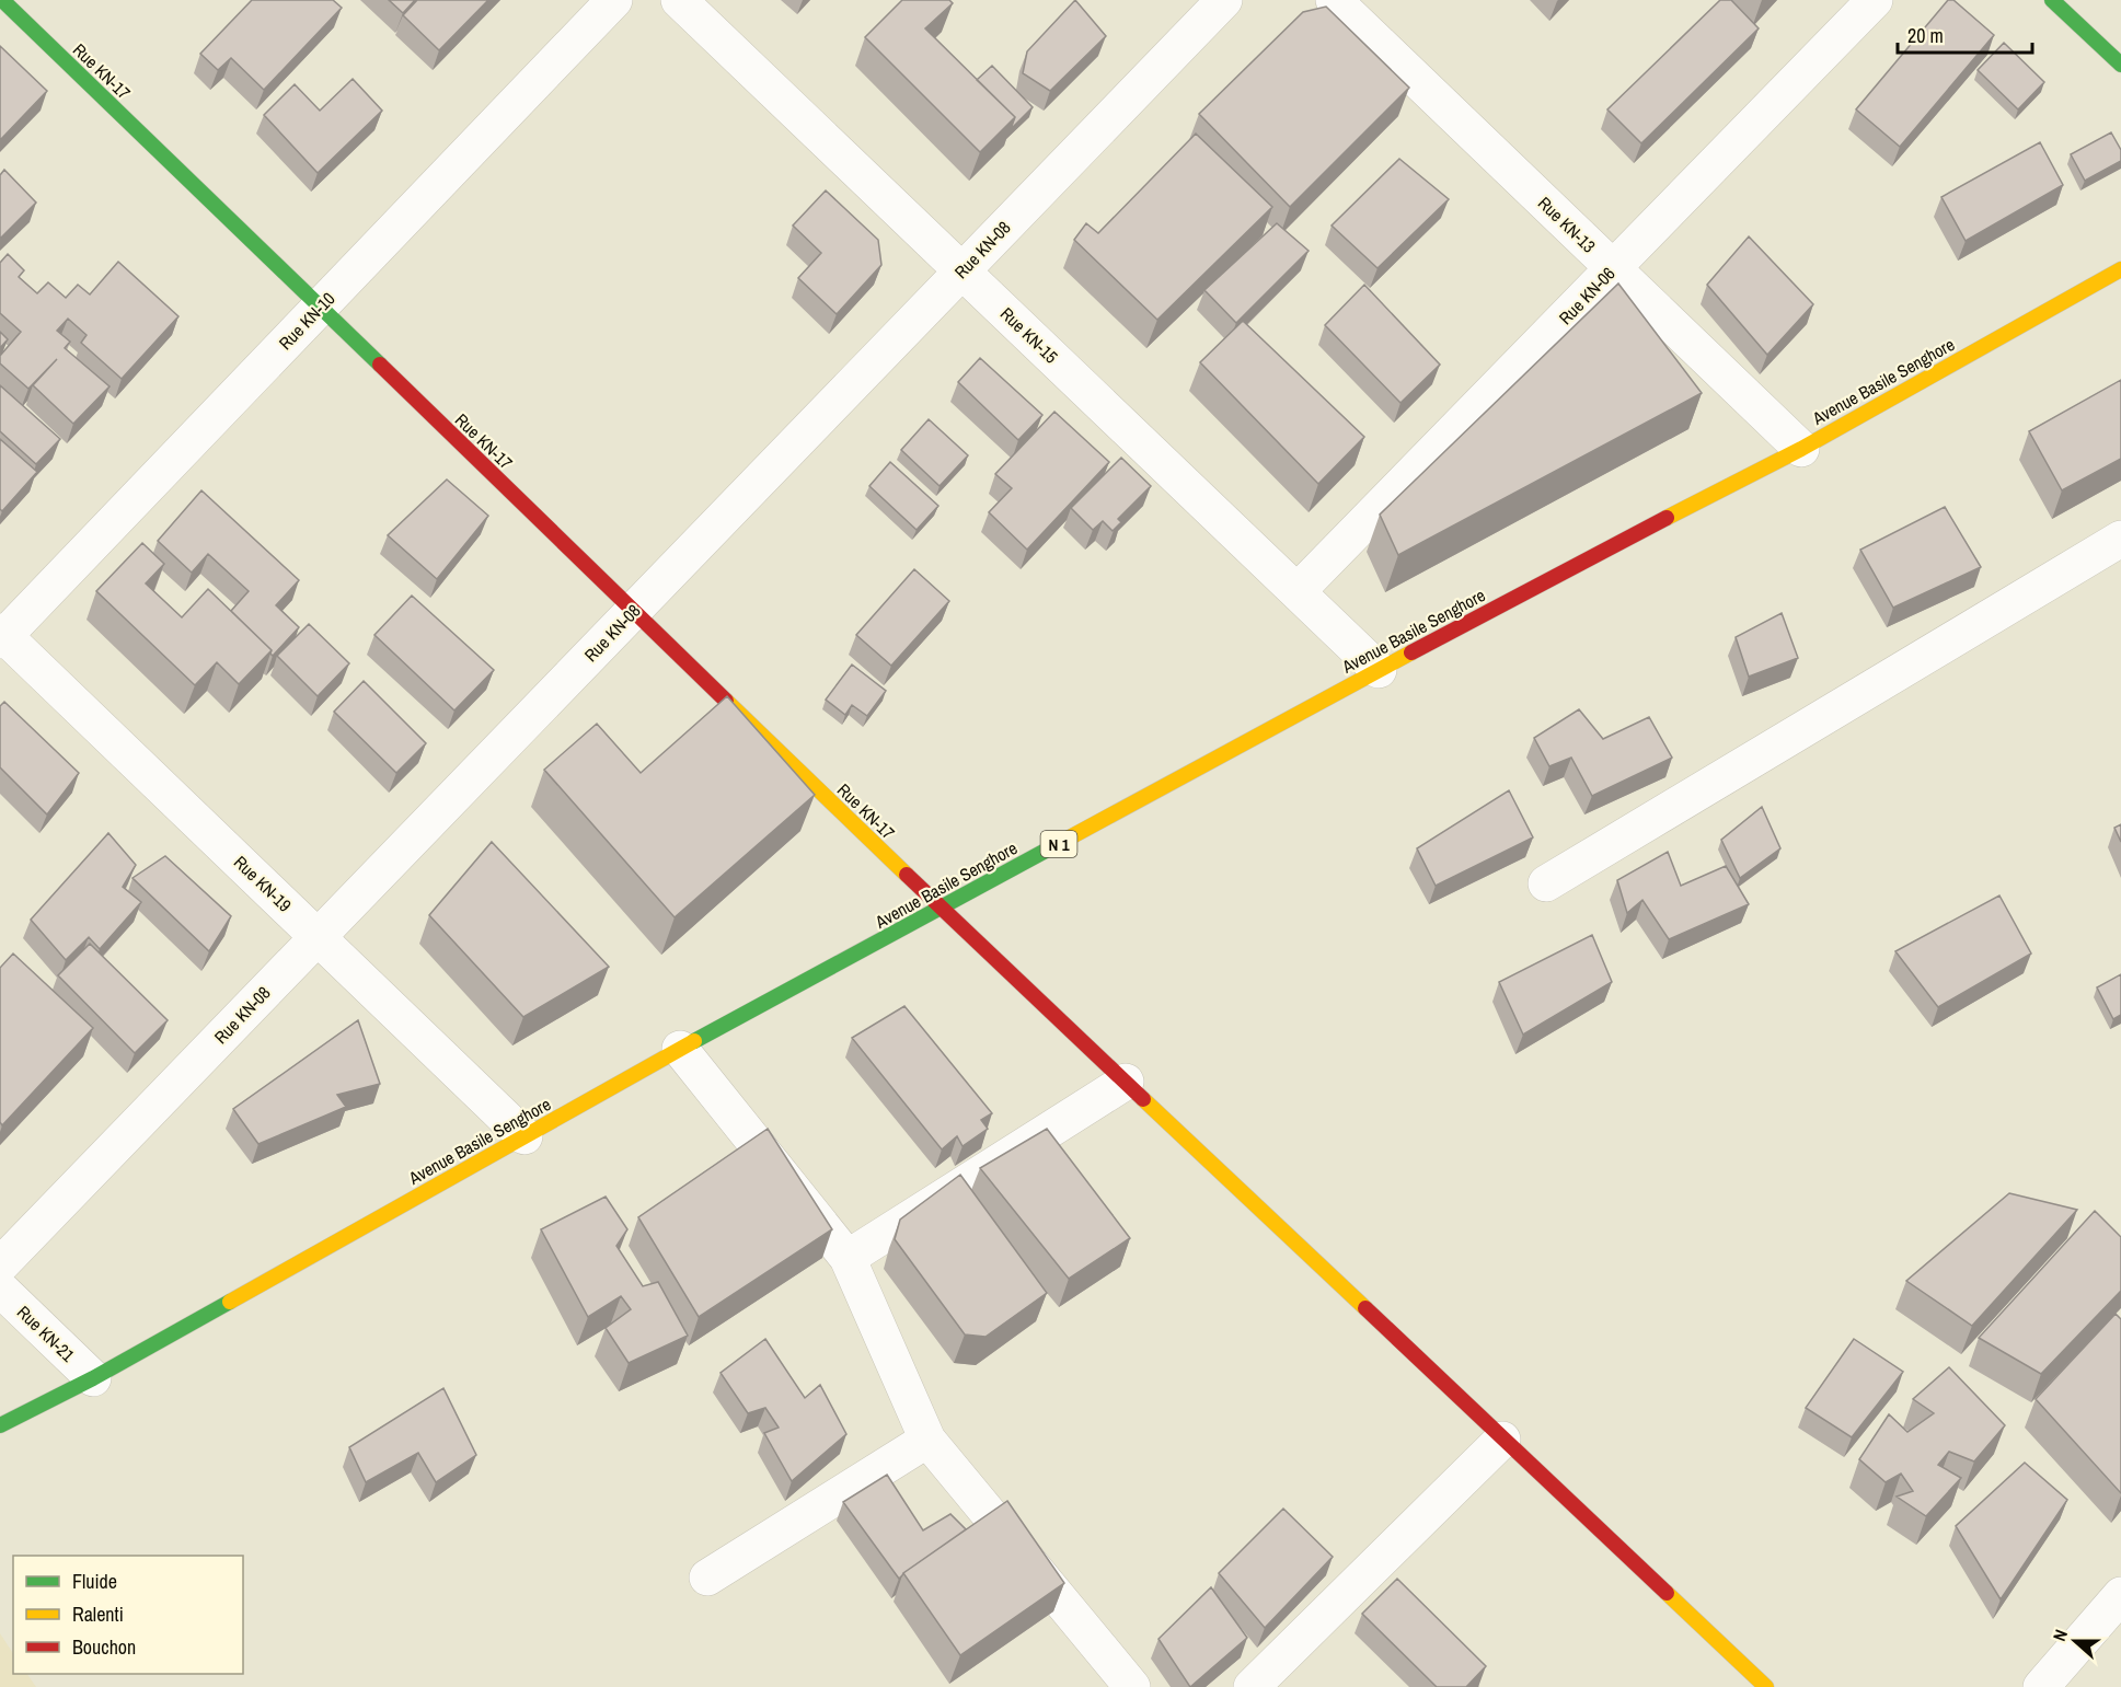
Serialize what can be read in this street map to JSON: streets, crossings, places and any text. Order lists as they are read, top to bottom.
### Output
{
  "streets": {
    "main road": ["Rue KN-17", "Avenue Basile Senghore", "N 1"],
    "street": [
      "Rue KN-13",
      "Rue KN-08",
      "Rue KN-06",
      "Rue KN-10",
      "Rue KN-15",
      "Rue KN-19",
      "Rue KN-21"
    ]
  },
  "crossings": [
    ["Rue KN-17", "Rue KN-08"],
    ["Rue KN-17", "Rue KN-10"],
    ["Rue KN-17", "Avenue Basile Senghore"],
    ["Rue KN-13", "Rue KN-06"],
    ["Rue KN-13", "Avenue Basile Senghore"],
    ["Rue KN-08", "Rue KN-15"],
    ["Rue KN-08", "Rue KN-19"],
    ["Rue KN-06", "Rue KN-15"],
    ["Rue KN-10", "Rue KN-19"],
    ["Rue KN-15", "Avenue Basile Senghore"],
    ["Avenue Basile Senghore", "Rue KN-19"],
    ["Avenue Basile Senghore", "Rue KN-21"]
  ],
  "legend": ["Fluide", "Ralenti", "Bouchon"],
  "scale_bar": "20 m",
  "north": "left"
}
